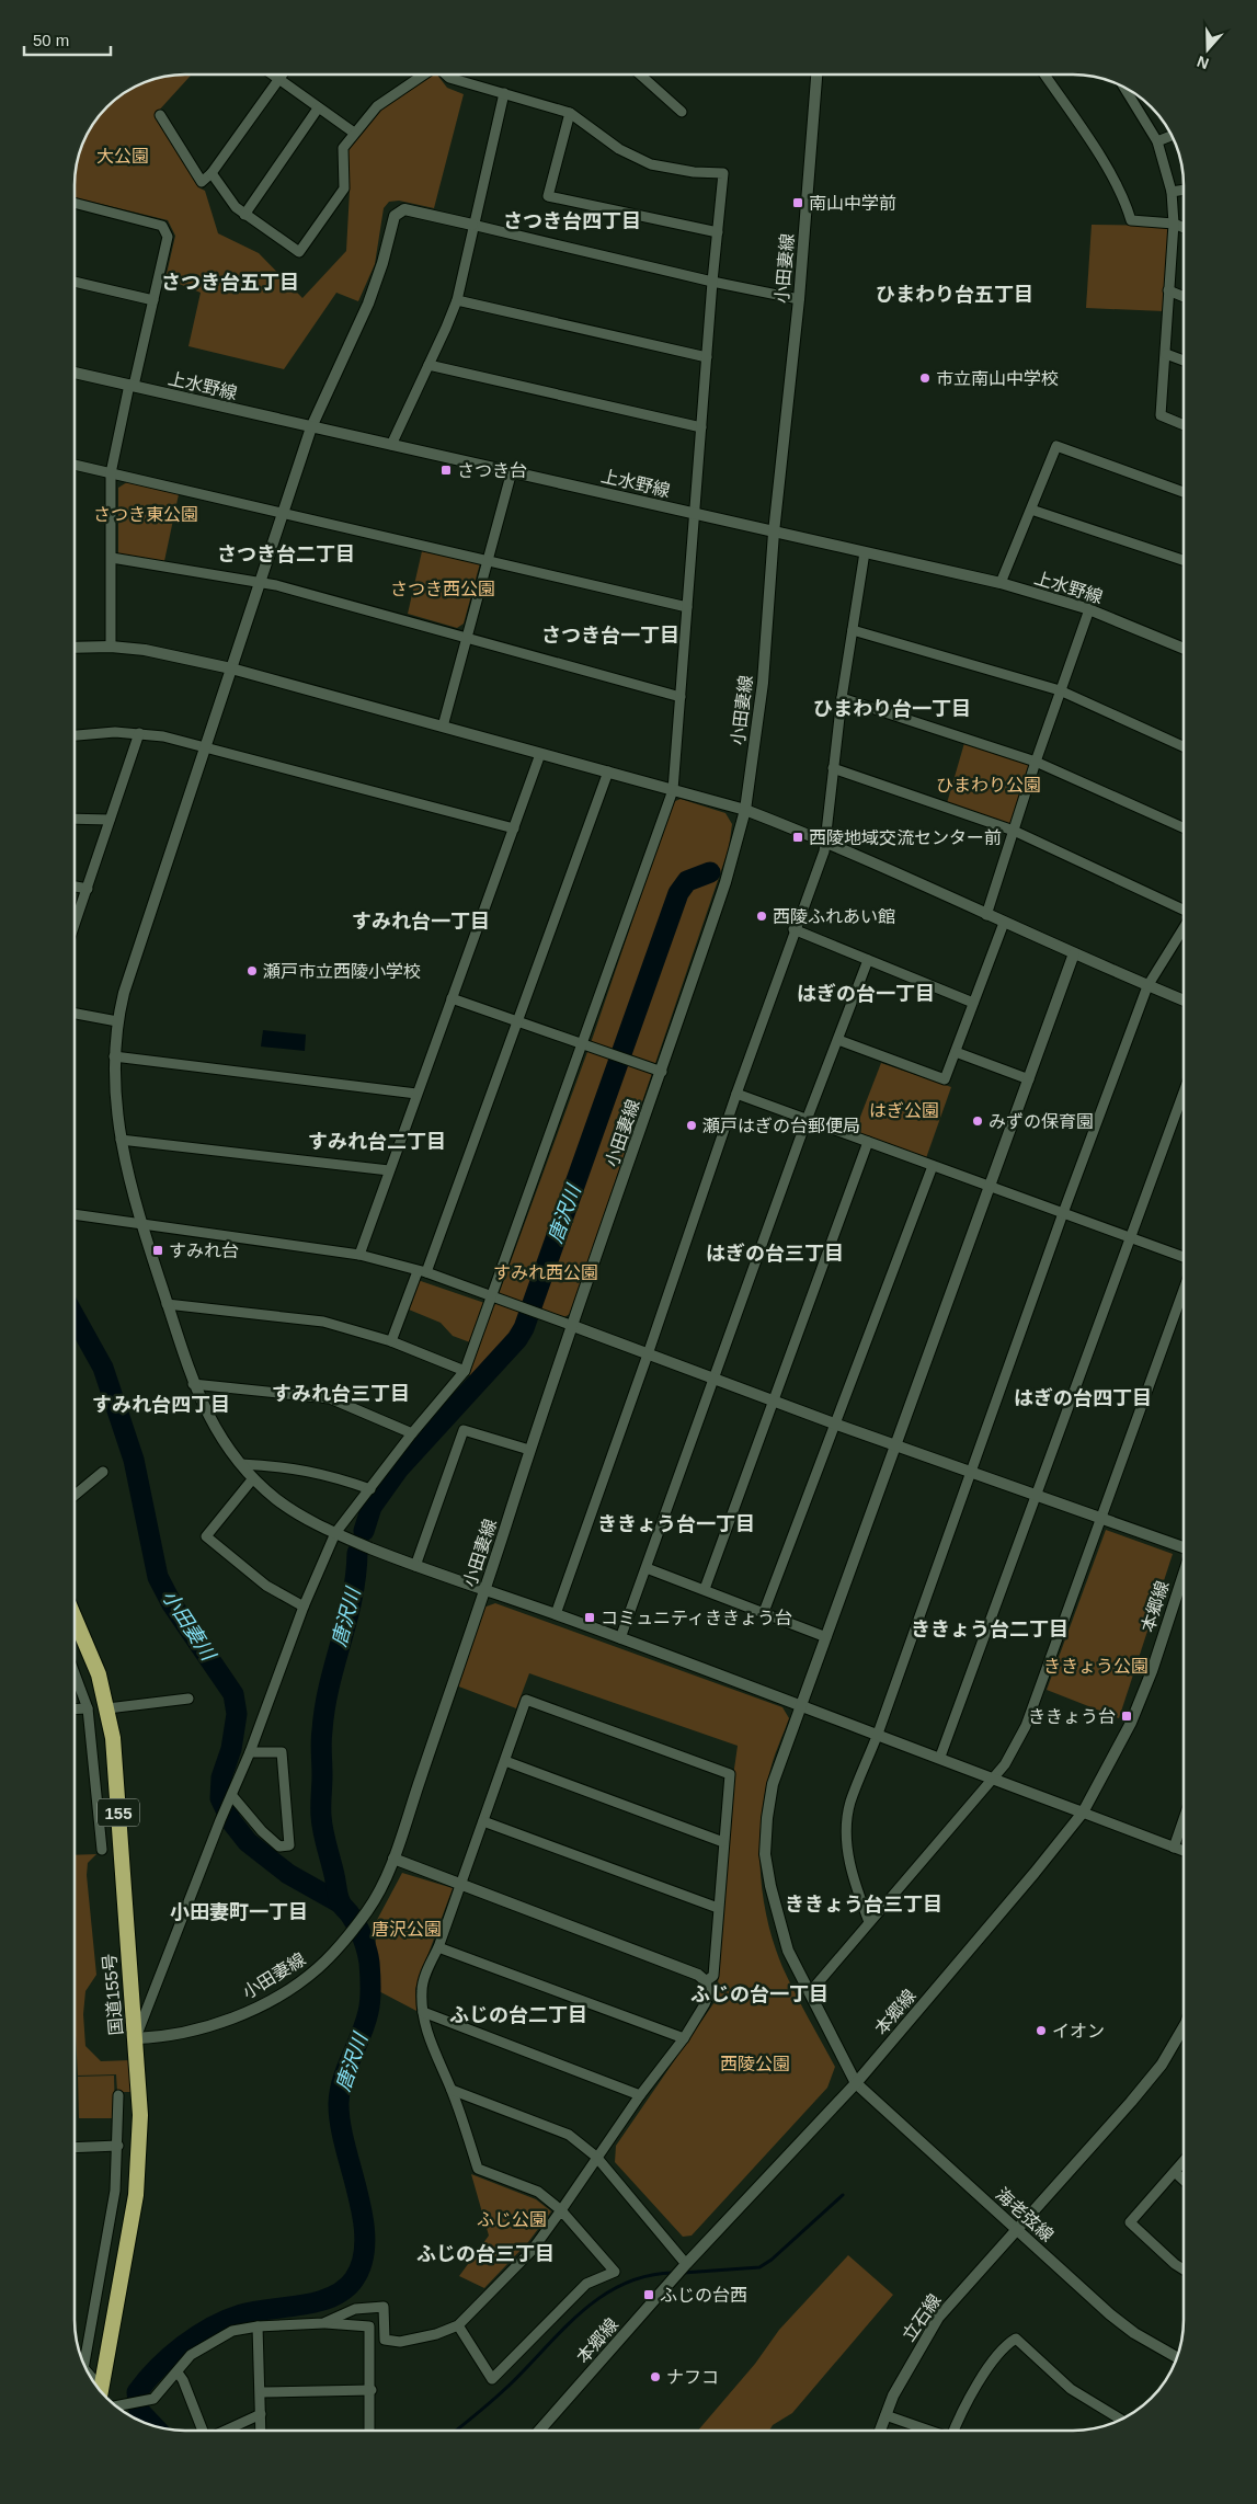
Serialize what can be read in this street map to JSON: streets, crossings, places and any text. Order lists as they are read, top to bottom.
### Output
{
  "streets": {
    "highway": ["155", "国道155号"],
    "street": [
      "小田妻線",
      "上水野線",
      "本郷線",
      "海老弦線",
      "立石線"
    ]
  },
  "crossings": [
    ["小田妻線", "上水野線"],
    ["小田妻線", "国道155号"],
    ["本郷線", "海老弦線"],
    ["海老弦線", "立石線"]
  ],
  "districts": [
    "さつき台四丁目",
    "さつき台五丁目",
    "ひまわり台五丁目",
    "さつき台二丁目",
    "さつき台一丁目",
    "ひまわり台一丁目",
    "すみれ台一丁目",
    "はぎの台一丁目",
    "すみれ台二丁目",
    "はぎの台三丁目",
    "すみれ台三丁目",
    "はぎの台四丁目",
    "すみれ台四丁目",
    "ききょう台一丁目",
    "ききょう台二丁目",
    "ききょう台三丁目",
    "小田妻町一丁目",
    "ふじの台一丁目",
    "ふじの台二丁目",
    "ふじの台三丁目"
  ],
  "water": ["唐沢川", "小田妻川"],
  "parks": [
    "大公園",
    "さつき東公園",
    "さつき西公園",
    "ひまわり公園",
    "はぎ公園",
    "すみれ西公園",
    "ききょう公園",
    "唐沢公園",
    "西陵公園",
    "ふじ公園"
  ],
  "places": {
    "transit": [
      "南山中学前",
      "さつき台",
      "西陵地域交流センター前",
      "すみれ台",
      "コミュニティききょう台",
      "ききょう台",
      "ふじの台西"
    ],
    "other": [
      "市立南山中学校",
      "西陵ふれあい館",
      "瀬戸市立西陵小学校",
      "みずの保育園",
      "瀬戸はぎの台郵便局",
      "イオン",
      "ナフコ"
    ]
  },
  "scale_bar": "50 m",
  "north": "bottom"
}
